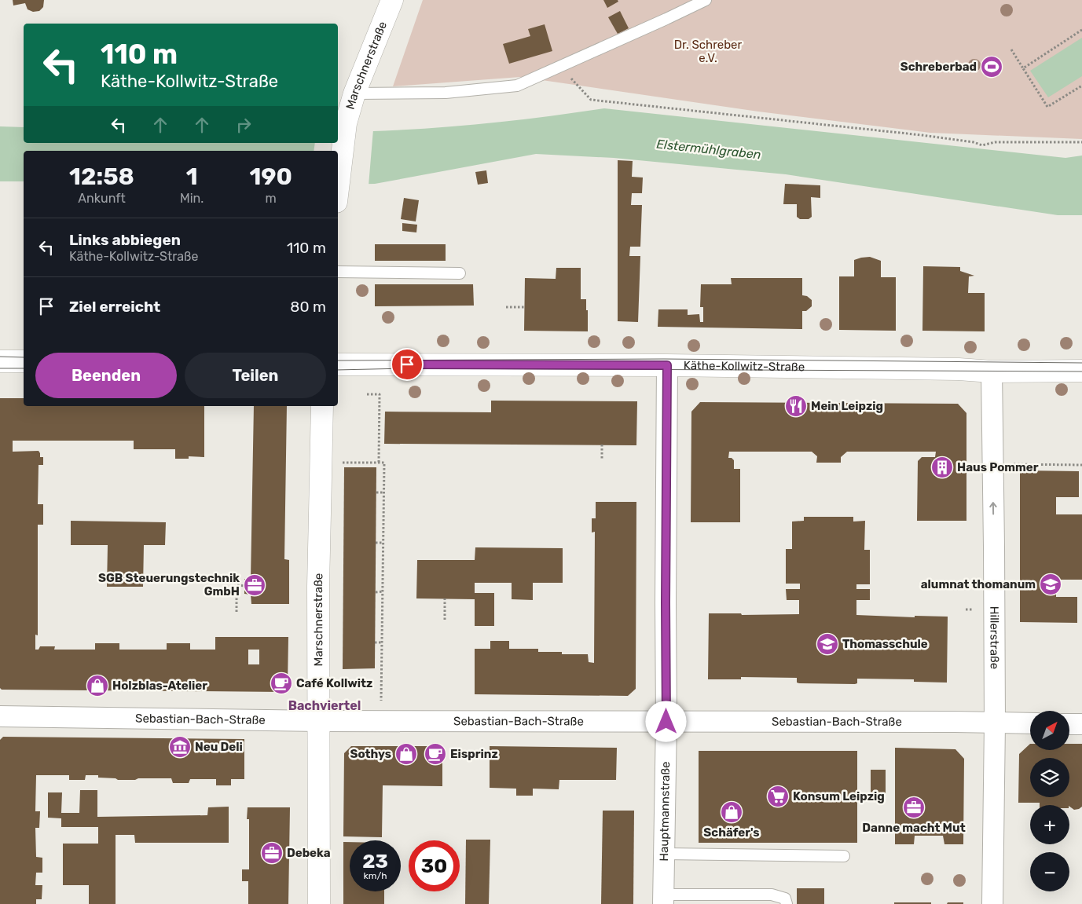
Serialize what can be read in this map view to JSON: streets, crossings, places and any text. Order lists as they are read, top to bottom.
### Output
{
  "streets": {
    "main road": ["Marschnerstraße", "Käthe-Kollwitz-Straße"],
    "street": ["Hillerstraße", "Sebastian-Bach-Straße", "Hauptmannstraße"]
  },
  "crossings": [
    ["Marschnerstraße", "Sebastian-Bach-Straße"],
    ["Käthe-Kollwitz-Straße", "Hillerstraße"],
    ["Käthe-Kollwitz-Straße", "Hauptmannstraße"],
    ["Hillerstraße", "Sebastian-Bach-Straße"],
    ["Sebastian-Bach-Straße", "Hauptmannstraße"]
  ],
  "one_way": ["Hillerstraße"],
  "districts": ["Bachviertel"],
  "water": ["Elstermühlgraben"],
  "parks": ["Dr. Schreber e.V."],
  "places": {
    "sports": ["Schreberbad"],
    "restaurant": ["Mein Leipzig"],
    "building": ["Haus Pommer"],
    "school or university": ["alumnat thomanum", "Thomasschule"],
    "office": ["SGB Steuerungstechnik GmbH", "Danne macht Mut", "Debeka"],
    "cafe": ["Café Kollwitz", "Eisprinz"],
    "shop": ["Holzblas-Atelier", "Sothys", "Schäfer's"],
    "museum": ["Neu Deli"],
    "supermarket": ["Konsum Leipzig"]
  },
  "north": "top right",
  "page": {
    "turn": ["110 m", "Käthe-Kollwitz-Straße"],
    "eta": [
      "12:58",
      "Ankunft",
      "1",
      "Min.",
      "190",
      "m"
    ],
    "list": [
      {
        "name": "Links abbiegen",
        "note": "Käthe-Kollwitz-Straße",
        "value": "110 m"
      },
      {
        "name": "Ziel erreicht",
        "value": "80 m"
      }
    ],
    "buttons": ["Beenden", "Teilen"],
    "map_buttons": ["+", "−"],
    "speed": "23 km/h",
    "limit": "30"
  }
}
